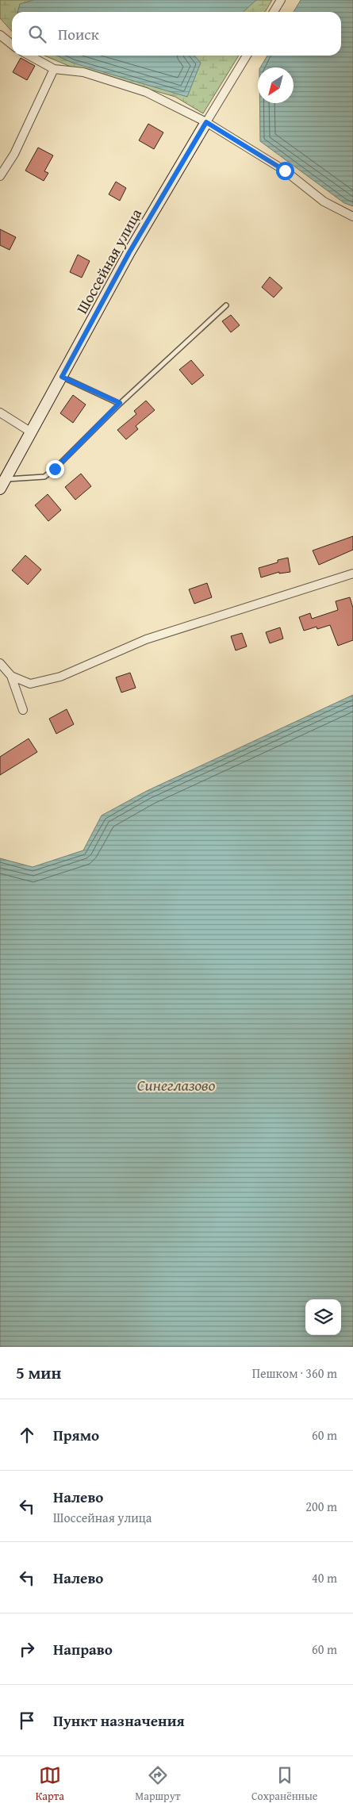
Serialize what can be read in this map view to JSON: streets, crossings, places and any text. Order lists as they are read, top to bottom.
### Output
{
  "streets": {
    "street": ["Шоссейная улица"]
  },
  "water": ["Синеглазово"],
  "north": "bottom left",
  "page": {
    "search": "Поиск",
    "heading": ["5 мин", "Пешком · 360 m"],
    "list": [
      ["Прямо", "60 m"],
      ["Налево", "Шоссейная улица", "200 m"],
      ["Налево", "40 m"],
      ["Направо", "60 m"],
      "Пункт назначения"
    ],
    "nav": ["Карта", "Маршрут", "Сохранённые"]
  }
}
